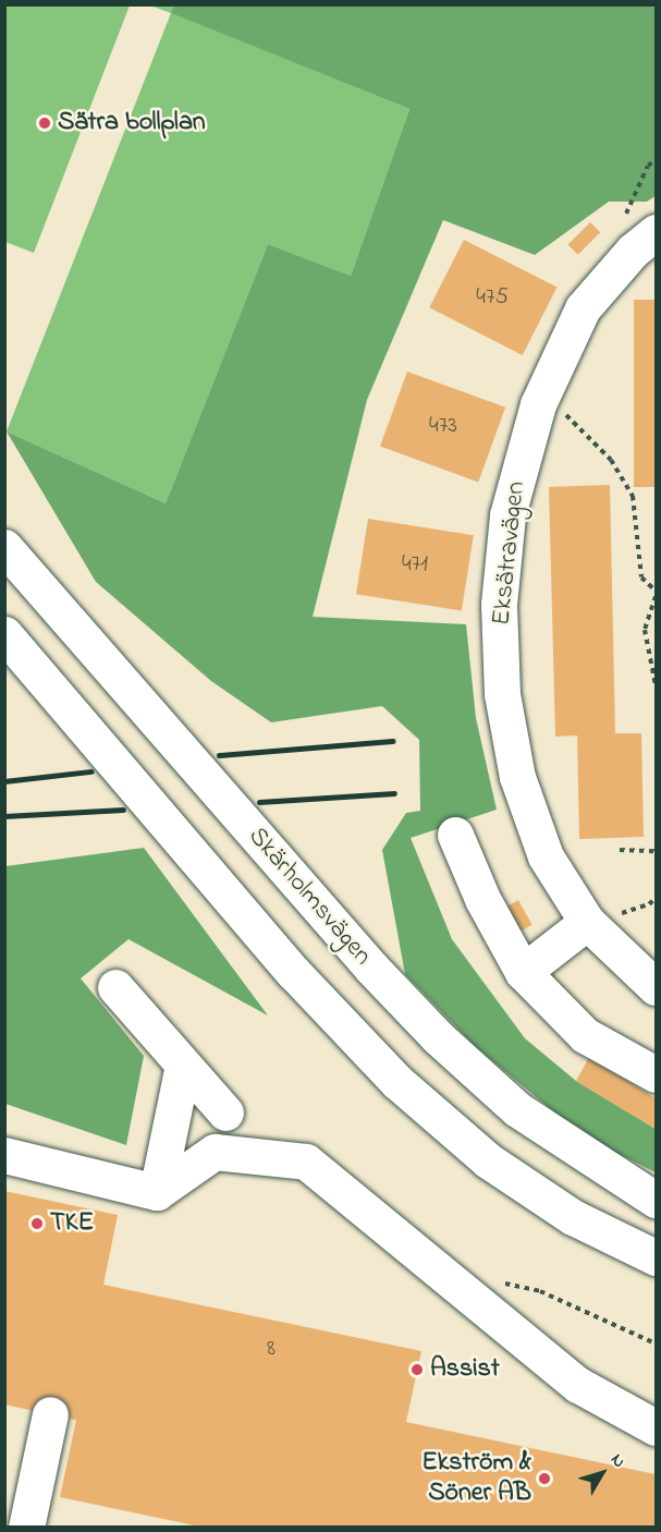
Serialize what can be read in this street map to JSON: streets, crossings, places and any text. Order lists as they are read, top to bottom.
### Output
{
  "streets": {
    "main road": ["Eksätravägen", "Skärholmsvägen"]
  },
  "places": [
    "Sätra bollplan",
    "TKE",
    "Assist",
    "Ekström & Söner AB"
  ],
  "house_numbers": [
    "475",
    "473",
    "471",
    "8"
  ],
  "north": "top right"
}
